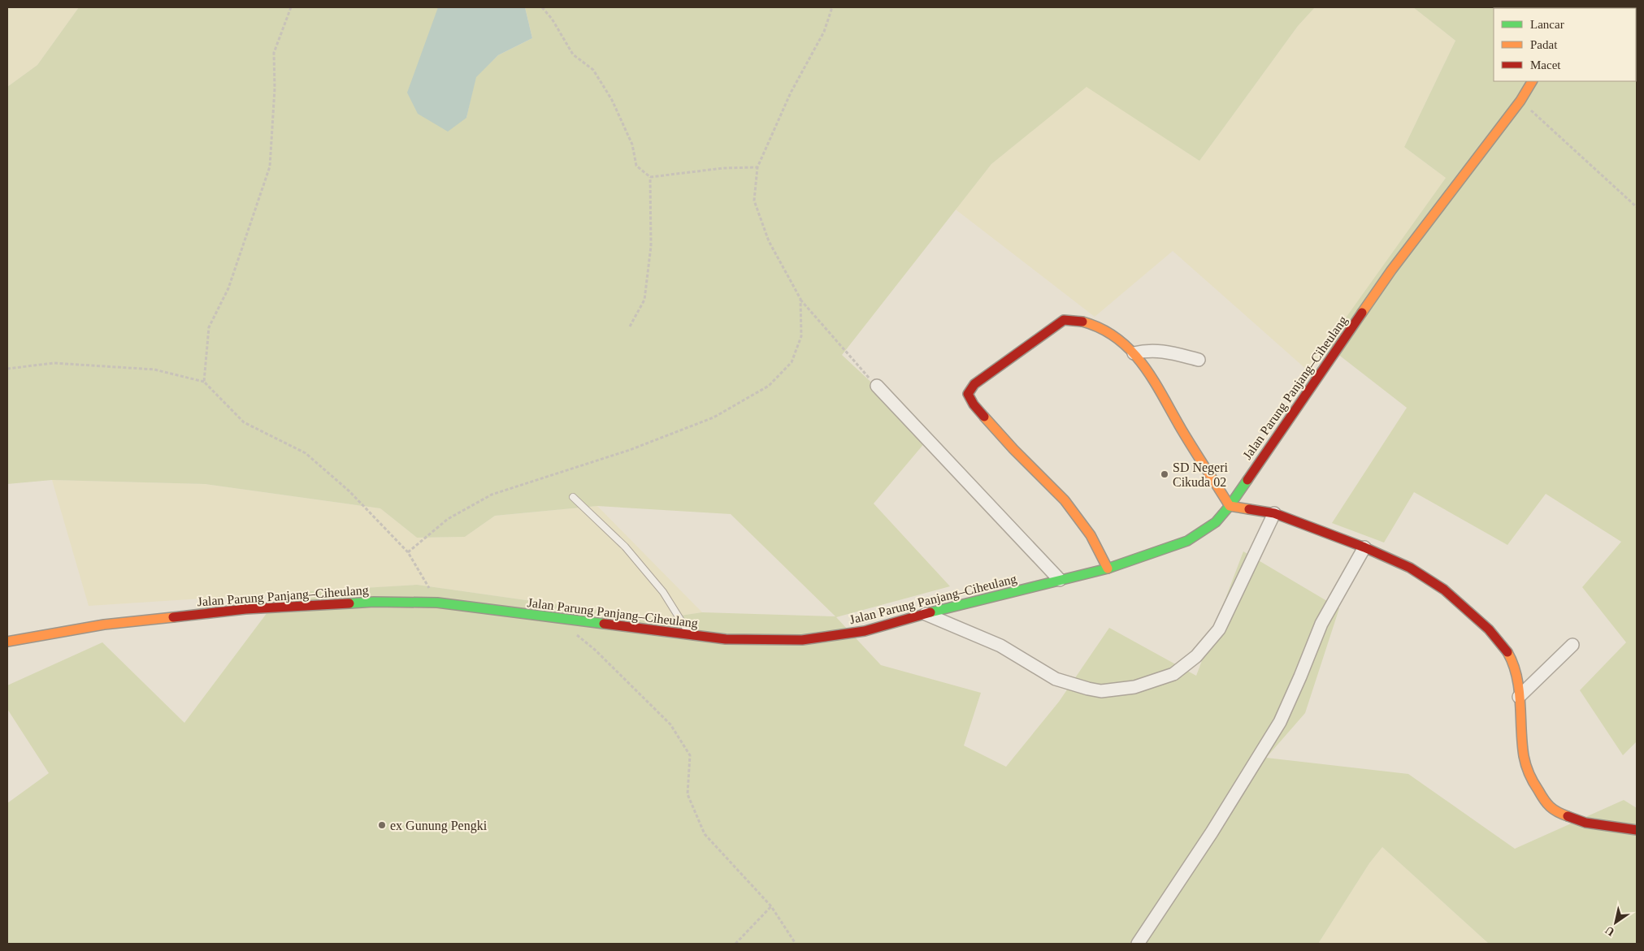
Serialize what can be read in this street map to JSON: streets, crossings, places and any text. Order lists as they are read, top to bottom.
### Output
{
  "streets": {
    "street": ["Jalan Parung Panjang–Ciheulang"]
  },
  "places": ["SD Negeri Cikuda 02", "ex Gunung Pengki"],
  "legend": ["Lancar", "Padat", "Macet"],
  "north": "bottom left"
}
